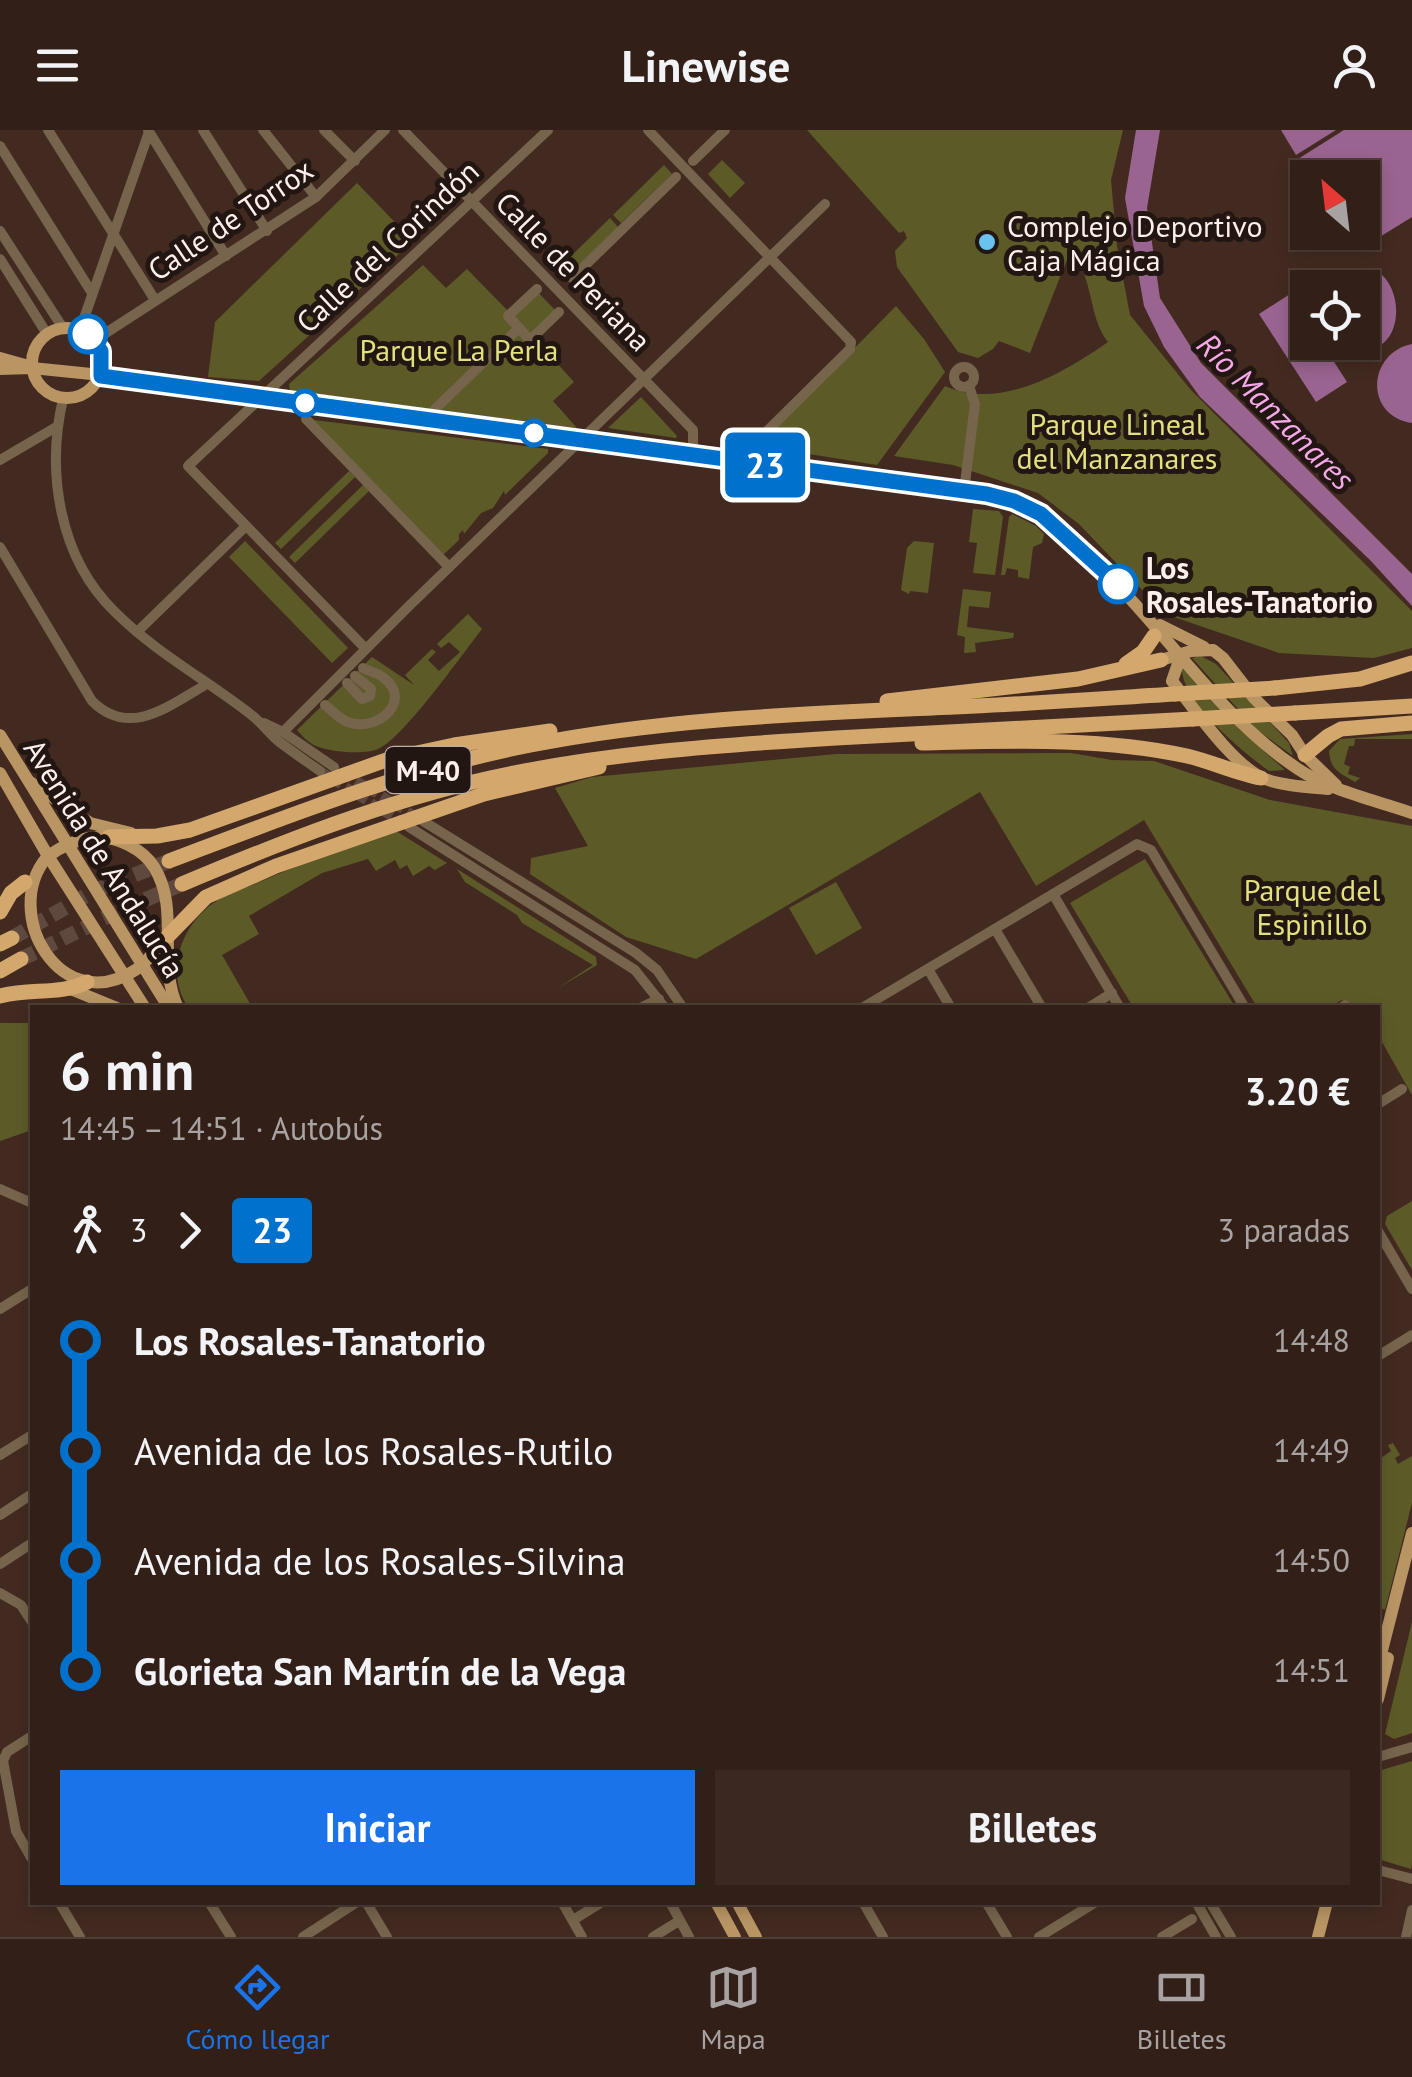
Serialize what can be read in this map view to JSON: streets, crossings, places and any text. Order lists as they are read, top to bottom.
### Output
{
  "streets": {
    "highway": ["M-40"],
    "main road": ["Avenida de Andalucía"],
    "street": ["Calle de Torrox", "Calle del Corindón", "Calle de Periana"]
  },
  "crossings": [
    ["Calle del Corindón", "Calle de Periana"]
  ],
  "water": ["Río Manzanares"],
  "parks": ["Parque La Perla", "Parque Lineal del Manzanares", "Parque del Espinillo"],
  "places": ["Complejo Deportivo Caja Mágica", "Los Rosales-Tanatorio"],
  "lines": ["bus line 23"],
  "north": "top left",
  "page": {
    "header": "Linewise",
    "on_map": "23",
    "heading": ["6 min", "14:45 – 14:51 · Autobús", "3.20 €"],
    "legs": ["3", "23", "3 paradas"],
    "list": [
      {
        "name": "Los Rosales-Tanatorio",
        "value": "14:48"
      },
      {
        "name": "Avenida de los Rosales-Rutilo",
        "value": "14:49"
      },
      {
        "name": "Avenida de los Rosales-Silvina",
        "value": "14:50"
      },
      {
        "name": "Glorieta San Martín de la Vega",
        "value": "14:51"
      }
    ],
    "buttons": ["Iniciar", "Billetes"],
    "tabs": ["Cómo llegar", "Mapa", "Billetes"]
  }
}
